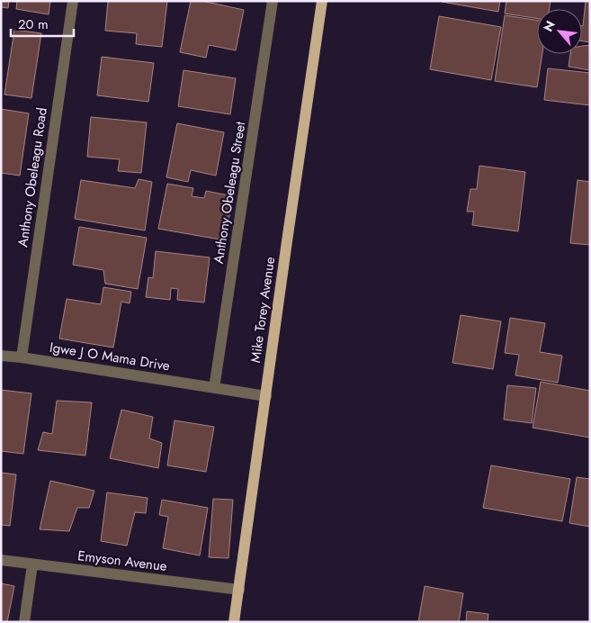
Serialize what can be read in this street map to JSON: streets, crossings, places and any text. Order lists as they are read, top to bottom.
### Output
{
  "streets": {
    "main road": ["Mike Torey Avenue"],
    "street": [
      "Anthony Obeleagu Road",
      "Anthony Obeleagu Street",
      "Igwe J O Mama Drive",
      "Emyson Avenue"
    ]
  },
  "crossings": [
    ["Anthony Obeleagu Road", "Igwe J O Mama Drive"],
    ["Anthony Obeleagu Street", "Igwe J O Mama Drive"],
    ["Mike Torey Avenue", "Igwe J O Mama Drive"],
    ["Mike Torey Avenue", "Emyson Avenue"]
  ],
  "scale_bar": "20 m",
  "north": "top left"
}
